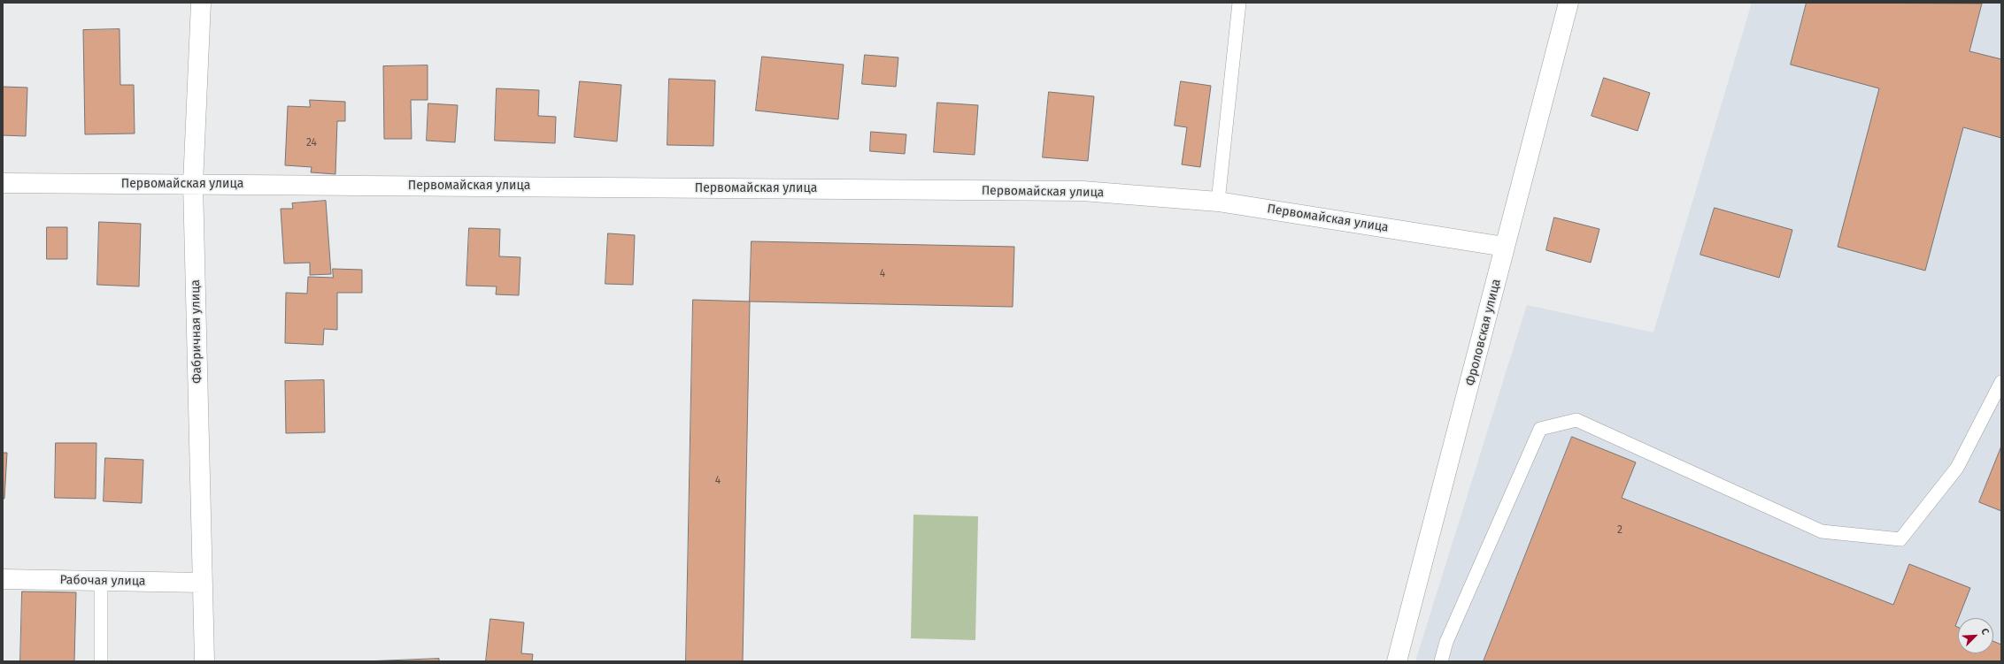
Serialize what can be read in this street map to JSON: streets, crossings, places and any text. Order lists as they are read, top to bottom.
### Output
{
  "streets": {
    "street": [
      "Первомайская улица",
      "Фабричная улица",
      "Фроловская улица",
      "Рабочая улица"
    ]
  },
  "crossings": [
    ["Первомайская улица", "Фабричная улица"],
    ["Первомайская улица", "Фроловская улица"],
    ["Фабричная улица", "Рабочая улица"]
  ],
  "house_numbers": [
    "24",
    "4",
    "4",
    "2"
  ],
  "north": "top right"
}
